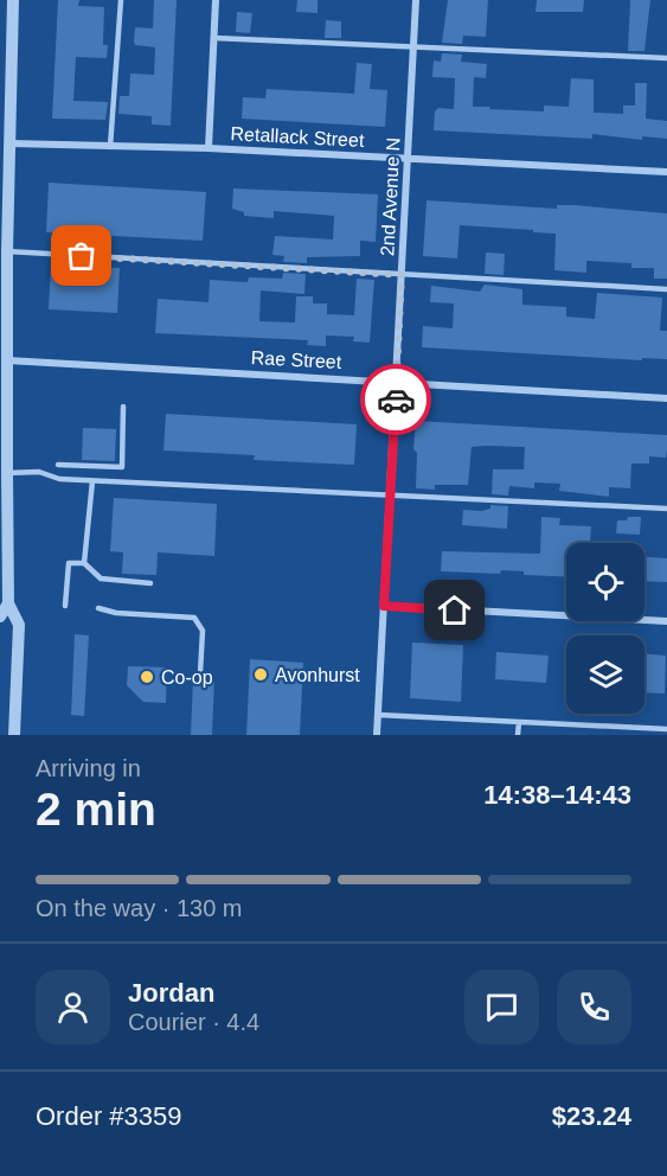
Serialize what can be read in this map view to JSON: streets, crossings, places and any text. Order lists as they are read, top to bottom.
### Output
{
  "streets": {
    "street": ["Retallack Street", "2nd Avenue N", "Rae Street"]
  },
  "crossings": [
    ["Retallack Street", "2nd Avenue N"],
    ["2nd Avenue N", "Rae Street"]
  ],
  "places": ["Avonhurst", "Co-op"],
  "page": {
    "heading": ["2 min", "Arriving in", "14:38–14:43"],
    "panel": [
      "Jordan",
      "Courier · 4.4",
      "Order #3359",
      "$23.24"
    ],
    "bar": "On the way · 130 m"
  }
}
